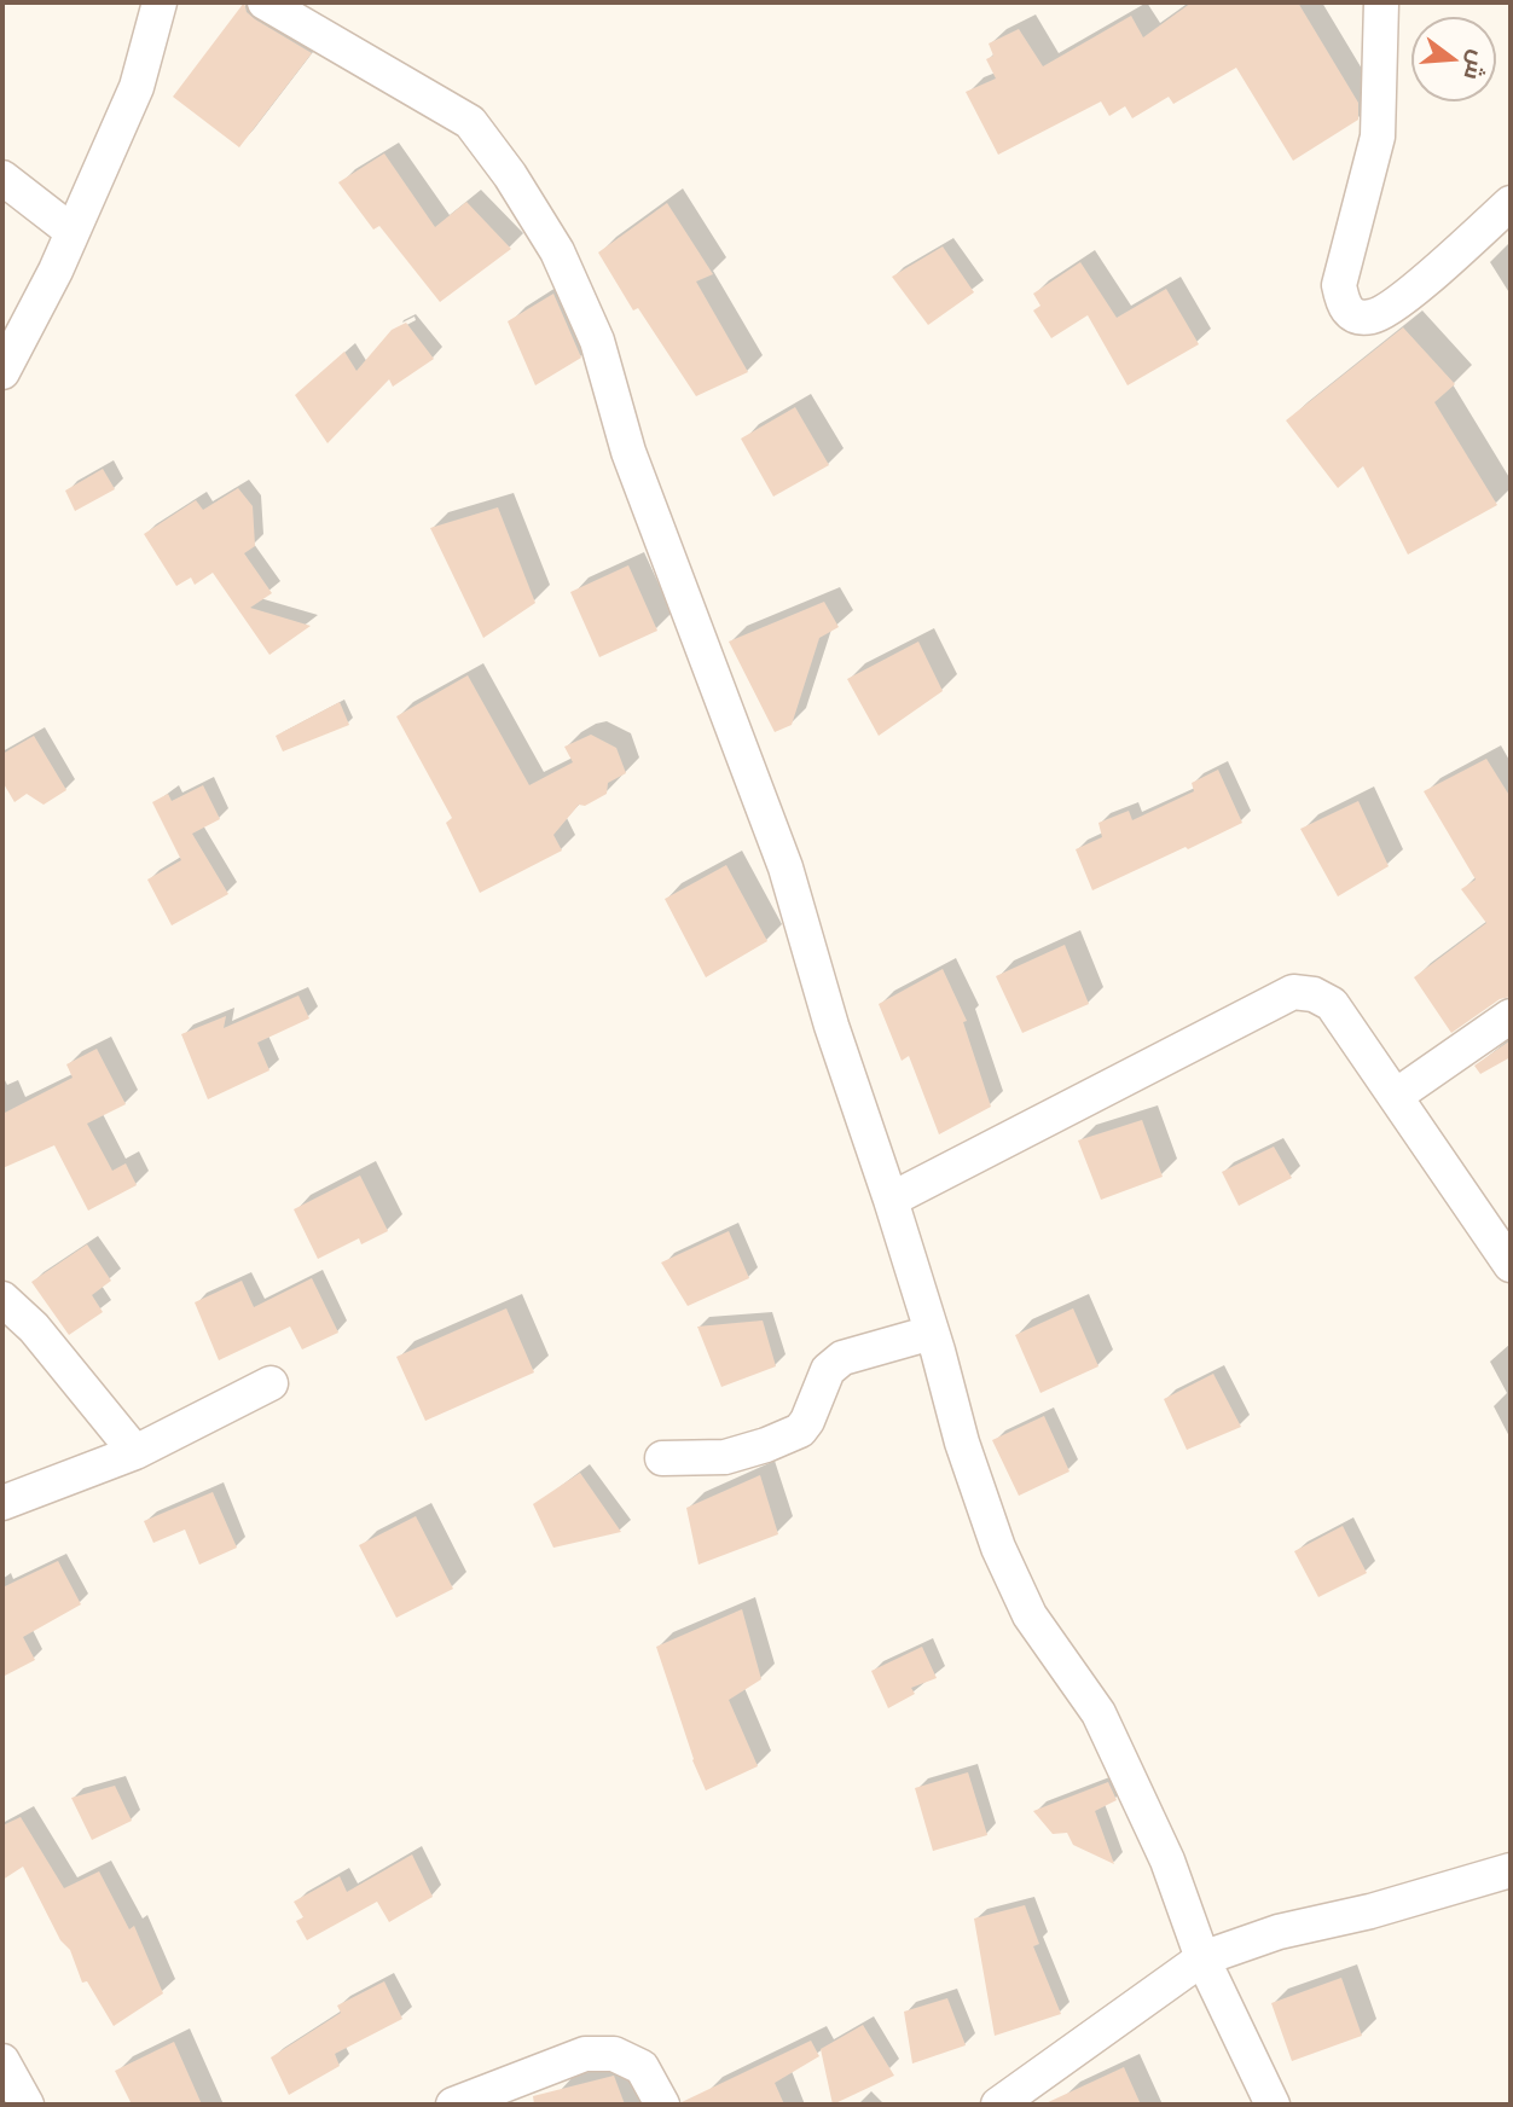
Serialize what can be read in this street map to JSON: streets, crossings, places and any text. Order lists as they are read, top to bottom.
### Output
{
  "north": "right"
}
